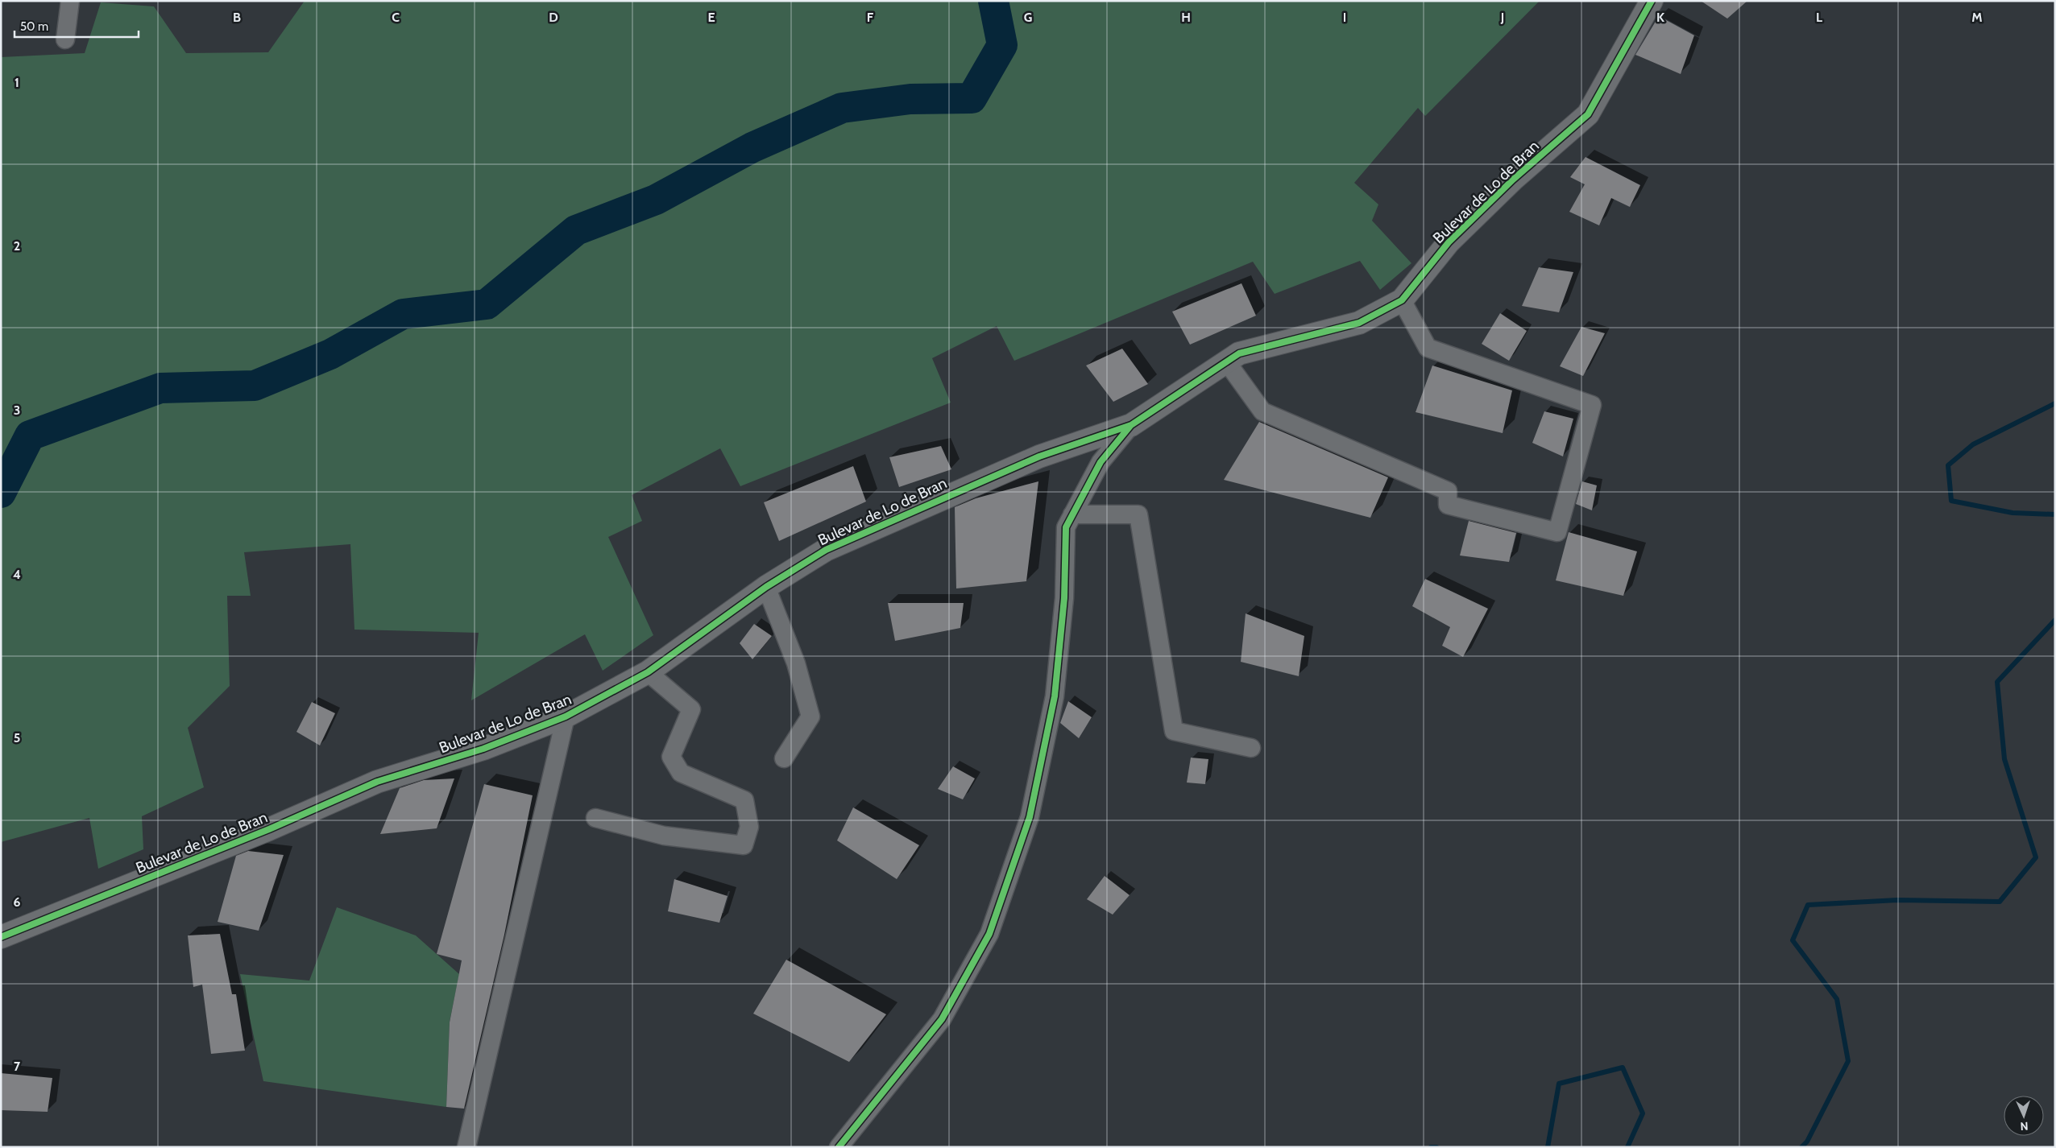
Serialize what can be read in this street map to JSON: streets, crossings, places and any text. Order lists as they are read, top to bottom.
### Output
{
  "streets": {
    "street": ["Bulevar de Lo de Bran"]
  },
  "scale_bar": "50 m",
  "north": "bottom",
  "grid": {
    "columns": [
      "B",
      "C",
      "D",
      "E",
      "F",
      "G",
      "H",
      "I",
      "J",
      "K",
      "L",
      "M"
    ],
    "rows": [
      "1",
      "2",
      "3",
      "4",
      "5",
      "6",
      "7"
    ]
  }
}
